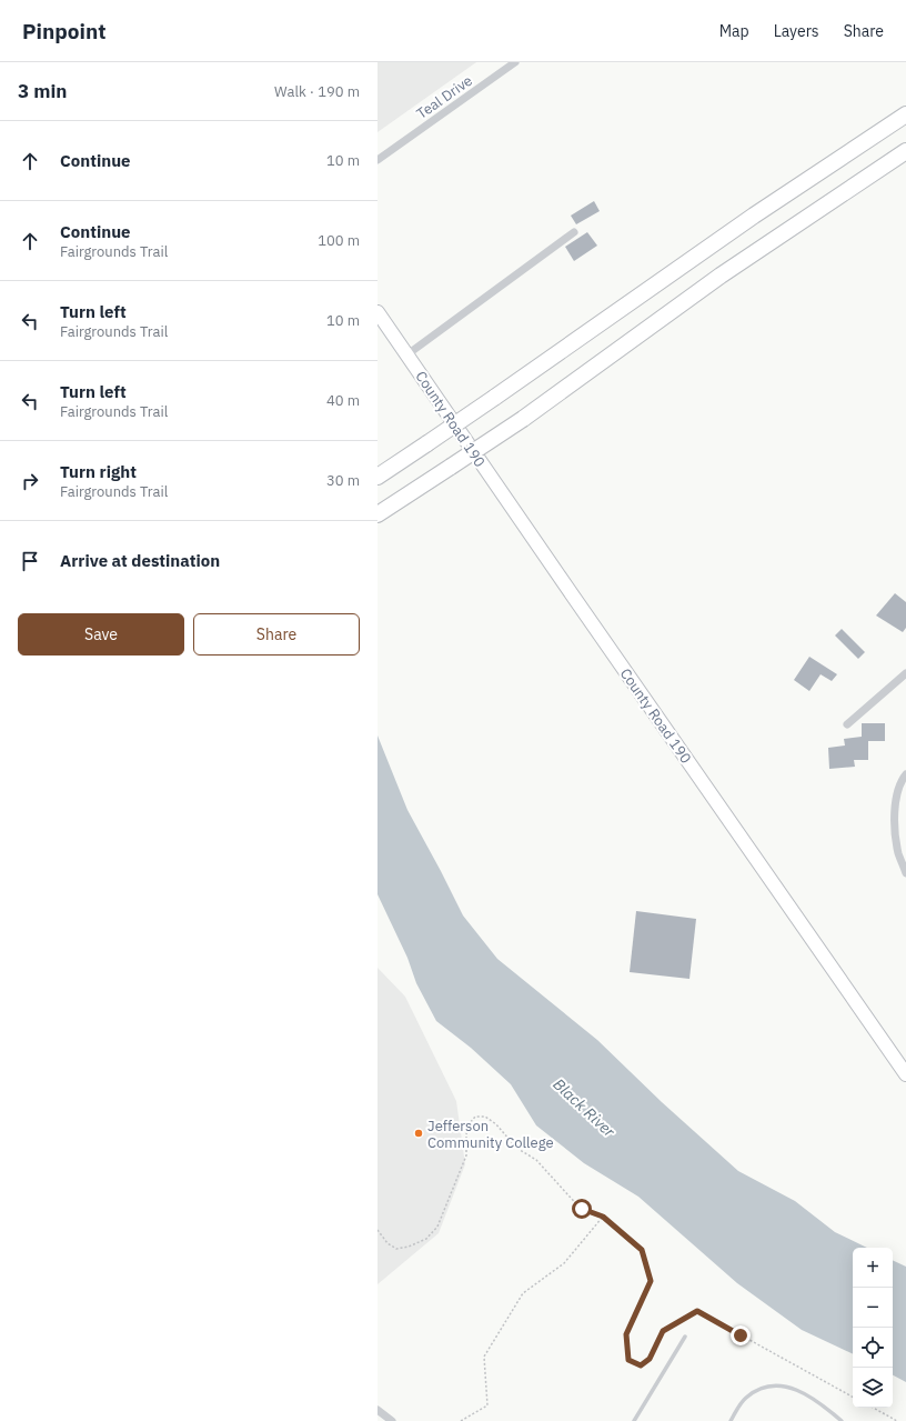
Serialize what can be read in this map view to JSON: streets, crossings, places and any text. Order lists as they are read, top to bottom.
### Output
{
  "streets": {
    "main road": ["County Road 190"],
    "street": ["Teal Drive"]
  },
  "water": ["Black River"],
  "places": ["Jefferson Community College"],
  "page": {
    "header": "Pinpoint",
    "nav": ["Map", "Layers", "Share"],
    "heading": ["3 min", "Walk · 190 m"],
    "list": [
      ["Continue", "10 m"],
      ["Continue", "Fairgrounds Trail", "100 m"],
      ["Turn left", "Fairgrounds Trail", "10 m"],
      ["Turn left", "Fairgrounds Trail", "40 m"],
      ["Turn right", "Fairgrounds Trail", "30 m"],
      "Arrive at destination"
    ],
    "buttons": ["Save", "Share"],
    "map_buttons": ["+", "−"]
  }
}
